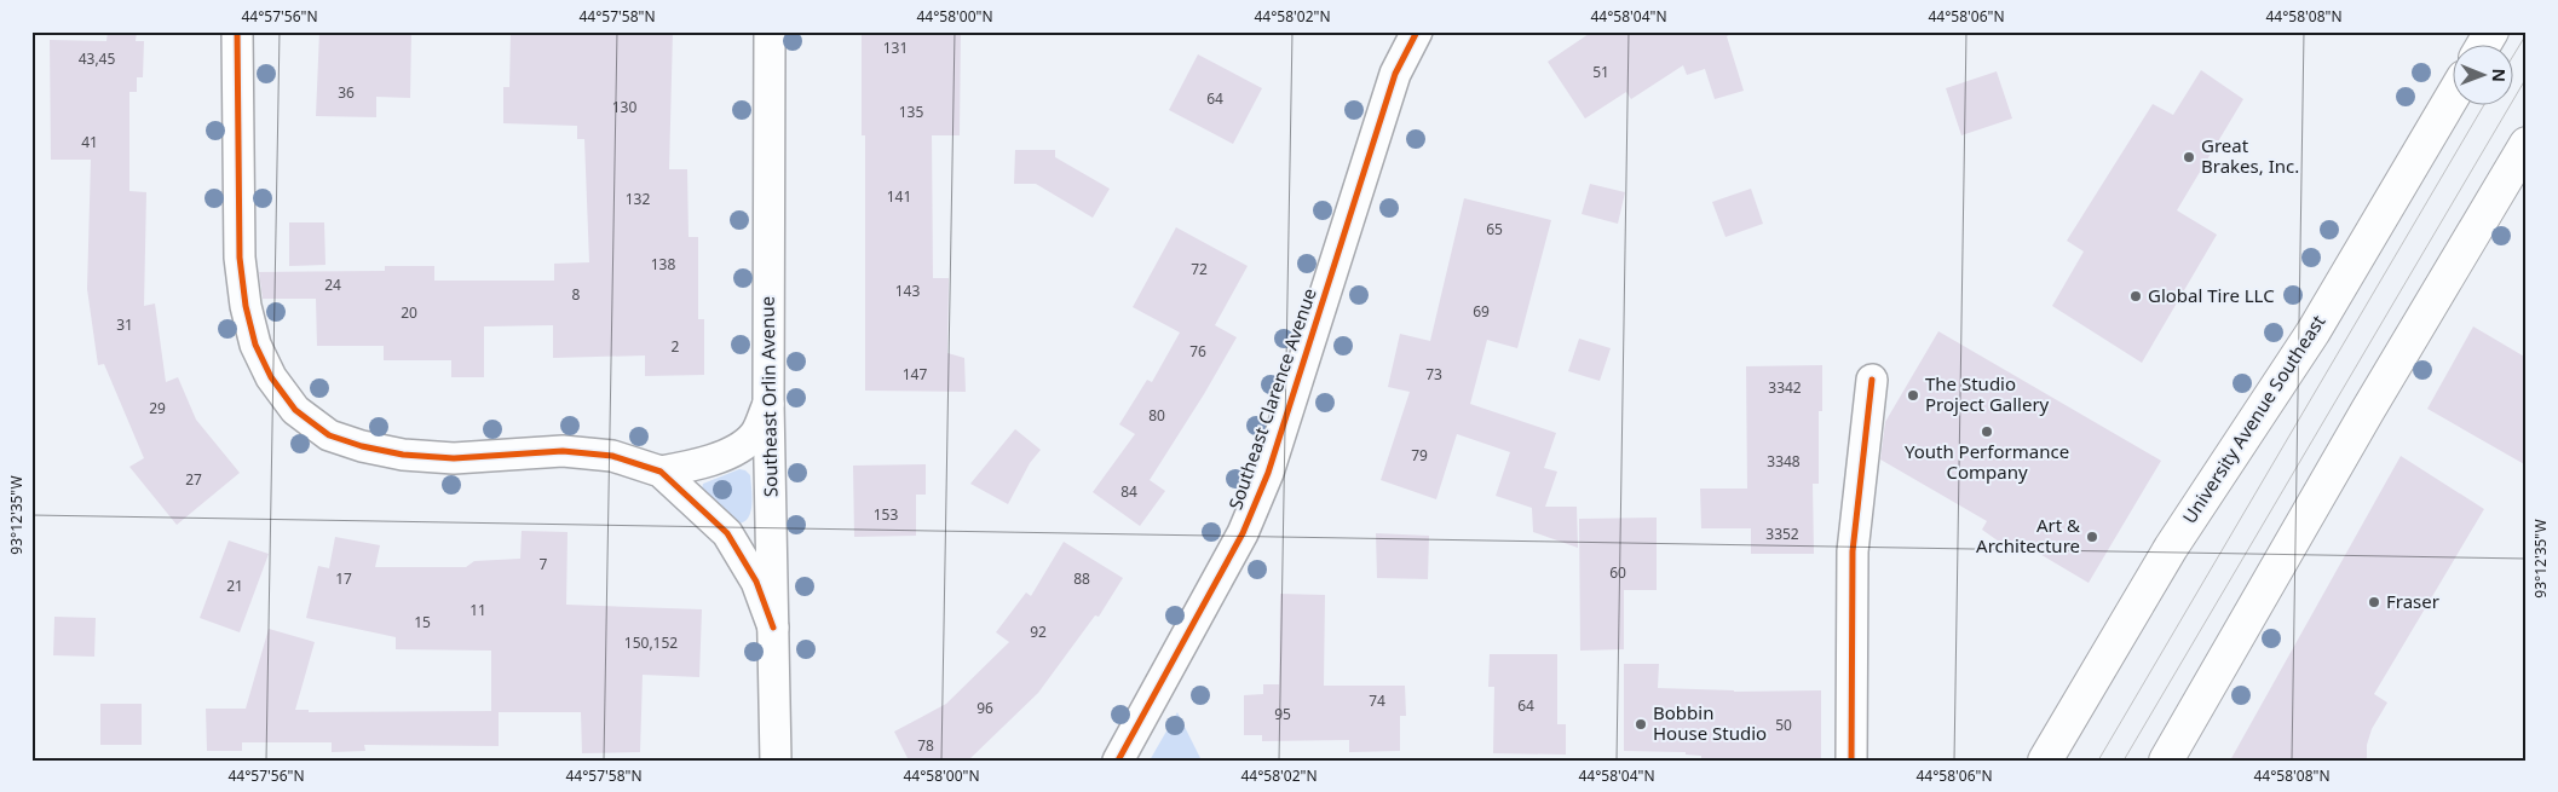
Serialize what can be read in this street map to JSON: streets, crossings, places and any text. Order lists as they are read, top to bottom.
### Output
{
  "streets": {
    "main road": ["University Avenue Southeast"],
    "street": ["Southeast Orlin Avenue", "Southeast Clarence Avenue"]
  },
  "places": [
    "Great Brakes, Inc.",
    "Global Tire LLC",
    "The Studio Project Gallery",
    "Youth Performance Company",
    "Art & Architecture",
    "Fraser",
    "Bobbin House Studio"
  ],
  "house_numbers": [
    "131",
    "43,45",
    "51",
    "36",
    "64",
    "130",
    "135",
    "41",
    "141",
    "132",
    "65",
    "138",
    "72",
    "24",
    "143",
    "8",
    "69",
    "20",
    "31",
    "2",
    "76",
    "147",
    "73",
    "3342",
    "29",
    "80",
    "79",
    "3348",
    "27",
    "84",
    "153",
    "3352",
    "7",
    "60",
    "17",
    "88",
    "21",
    "11",
    "15",
    "92",
    "150,152",
    "74",
    "64",
    "96",
    "95",
    "50",
    "78"
  ],
  "north": "right",
  "coordinates": [
    "44°57'56\"N",
    "44°57'58\"N",
    "44°58'00\"N",
    "44°58'02\"N",
    "44°58'04\"N",
    "44°58'06\"N",
    "44°58'08\"N",
    "93°12'35\"W"
  ]
}
